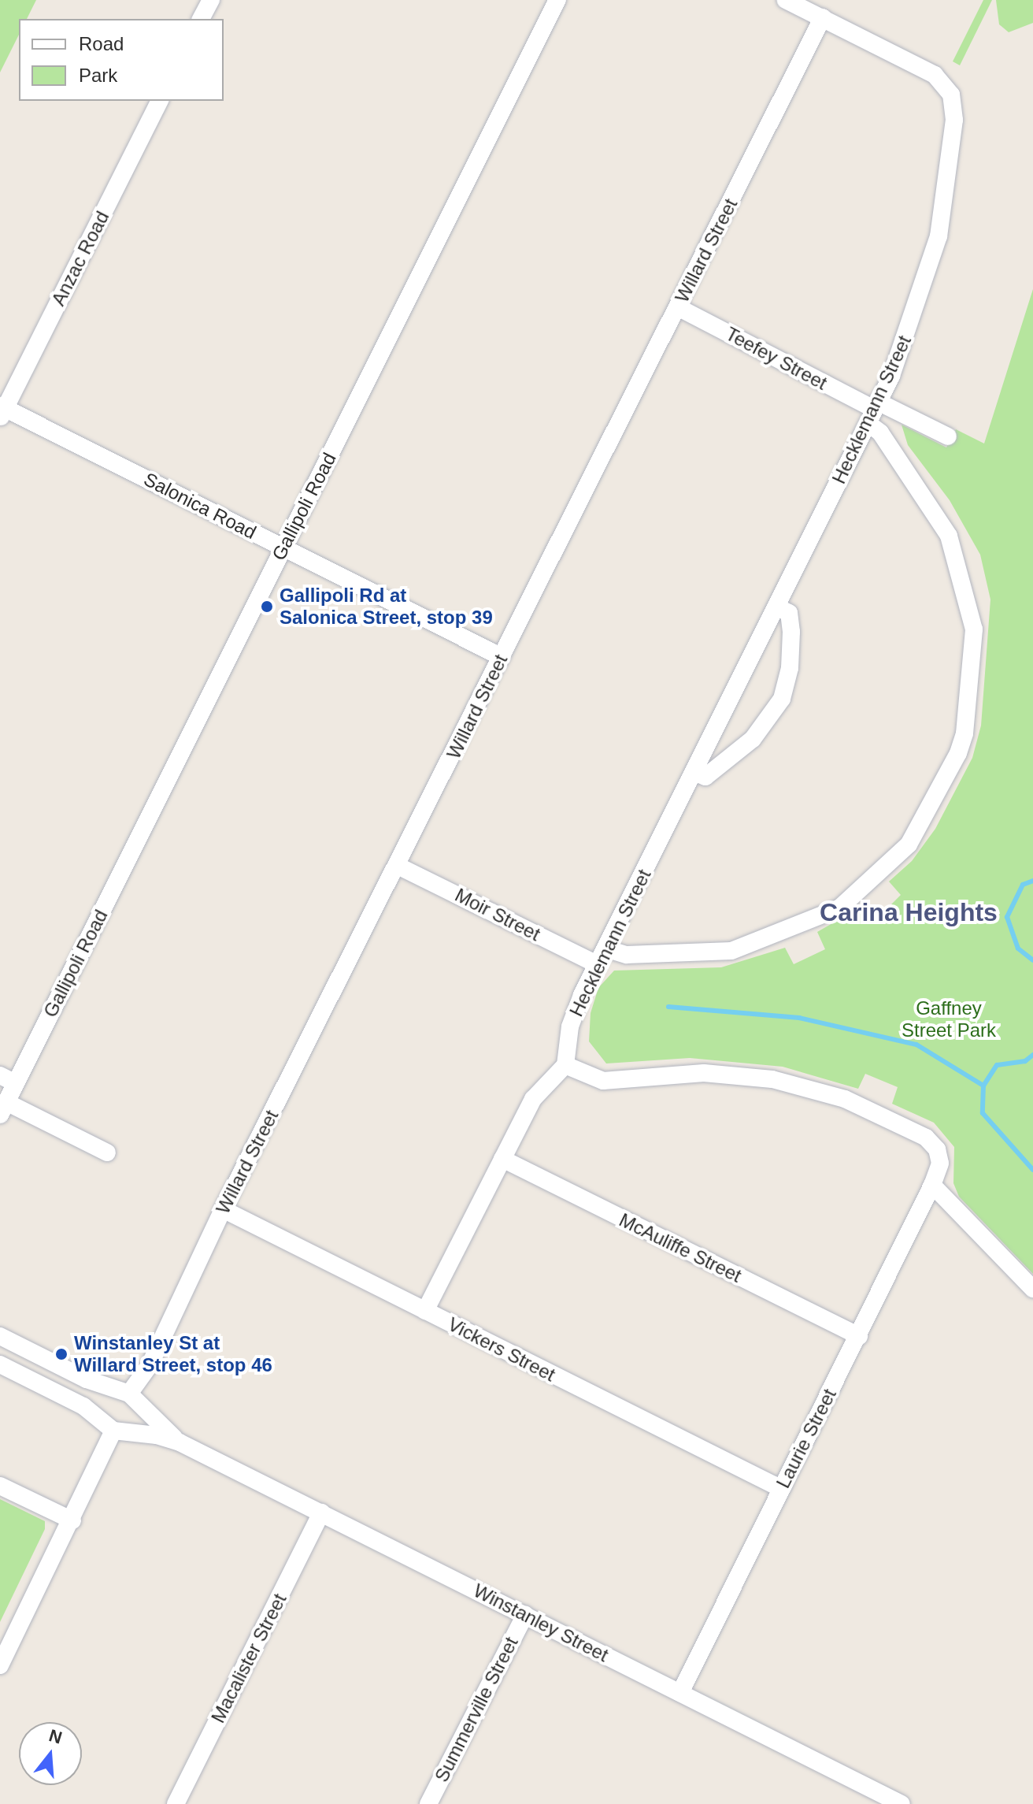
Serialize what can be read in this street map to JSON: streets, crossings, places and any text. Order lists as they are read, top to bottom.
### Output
{
  "streets": {
    "street": [
      "Willard Street",
      "Anzac Road",
      "Teefey Street",
      "Hecklemann Street",
      "Salonica Road",
      "Gallipoli Road",
      "Moir Street",
      "McAuliffe Street",
      "Vickers Street",
      "Laurie Street",
      "Winstanley Street",
      "Macalister Street",
      "Summerville Street"
    ]
  },
  "crossings": [
    ["Willard Street", "Teefey Street"],
    ["Willard Street", "Hecklemann Street"],
    ["Willard Street", "Salonica Road"],
    ["Willard Street", "Moir Street"],
    ["Willard Street", "Vickers Street"],
    ["Willard Street", "Winstanley Street"],
    ["Anzac Road", "Salonica Road"],
    ["Teefey Street", "Hecklemann Street"],
    ["Teefey Street", "Moir Street"],
    ["Hecklemann Street", "Moir Street"],
    ["Hecklemann Street", "Laurie Street"],
    ["Salonica Road", "Gallipoli Road"],
    ["McAuliffe Street", "Laurie Street"],
    ["Vickers Street", "Laurie Street"],
    ["Laurie Street", "Winstanley Street"],
    ["Winstanley Street", "Macalister Street"],
    ["Winstanley Street", "Summerville Street"]
  ],
  "districts": ["Carina Heights"],
  "parks": ["Gaffney Street Park"],
  "places": ["Gallipoli Rd at Salonica Street, stop 39", "Winstanley St at Willard Street, stop 46"],
  "legend": ["Road", "Park"],
  "north": "top"
}
